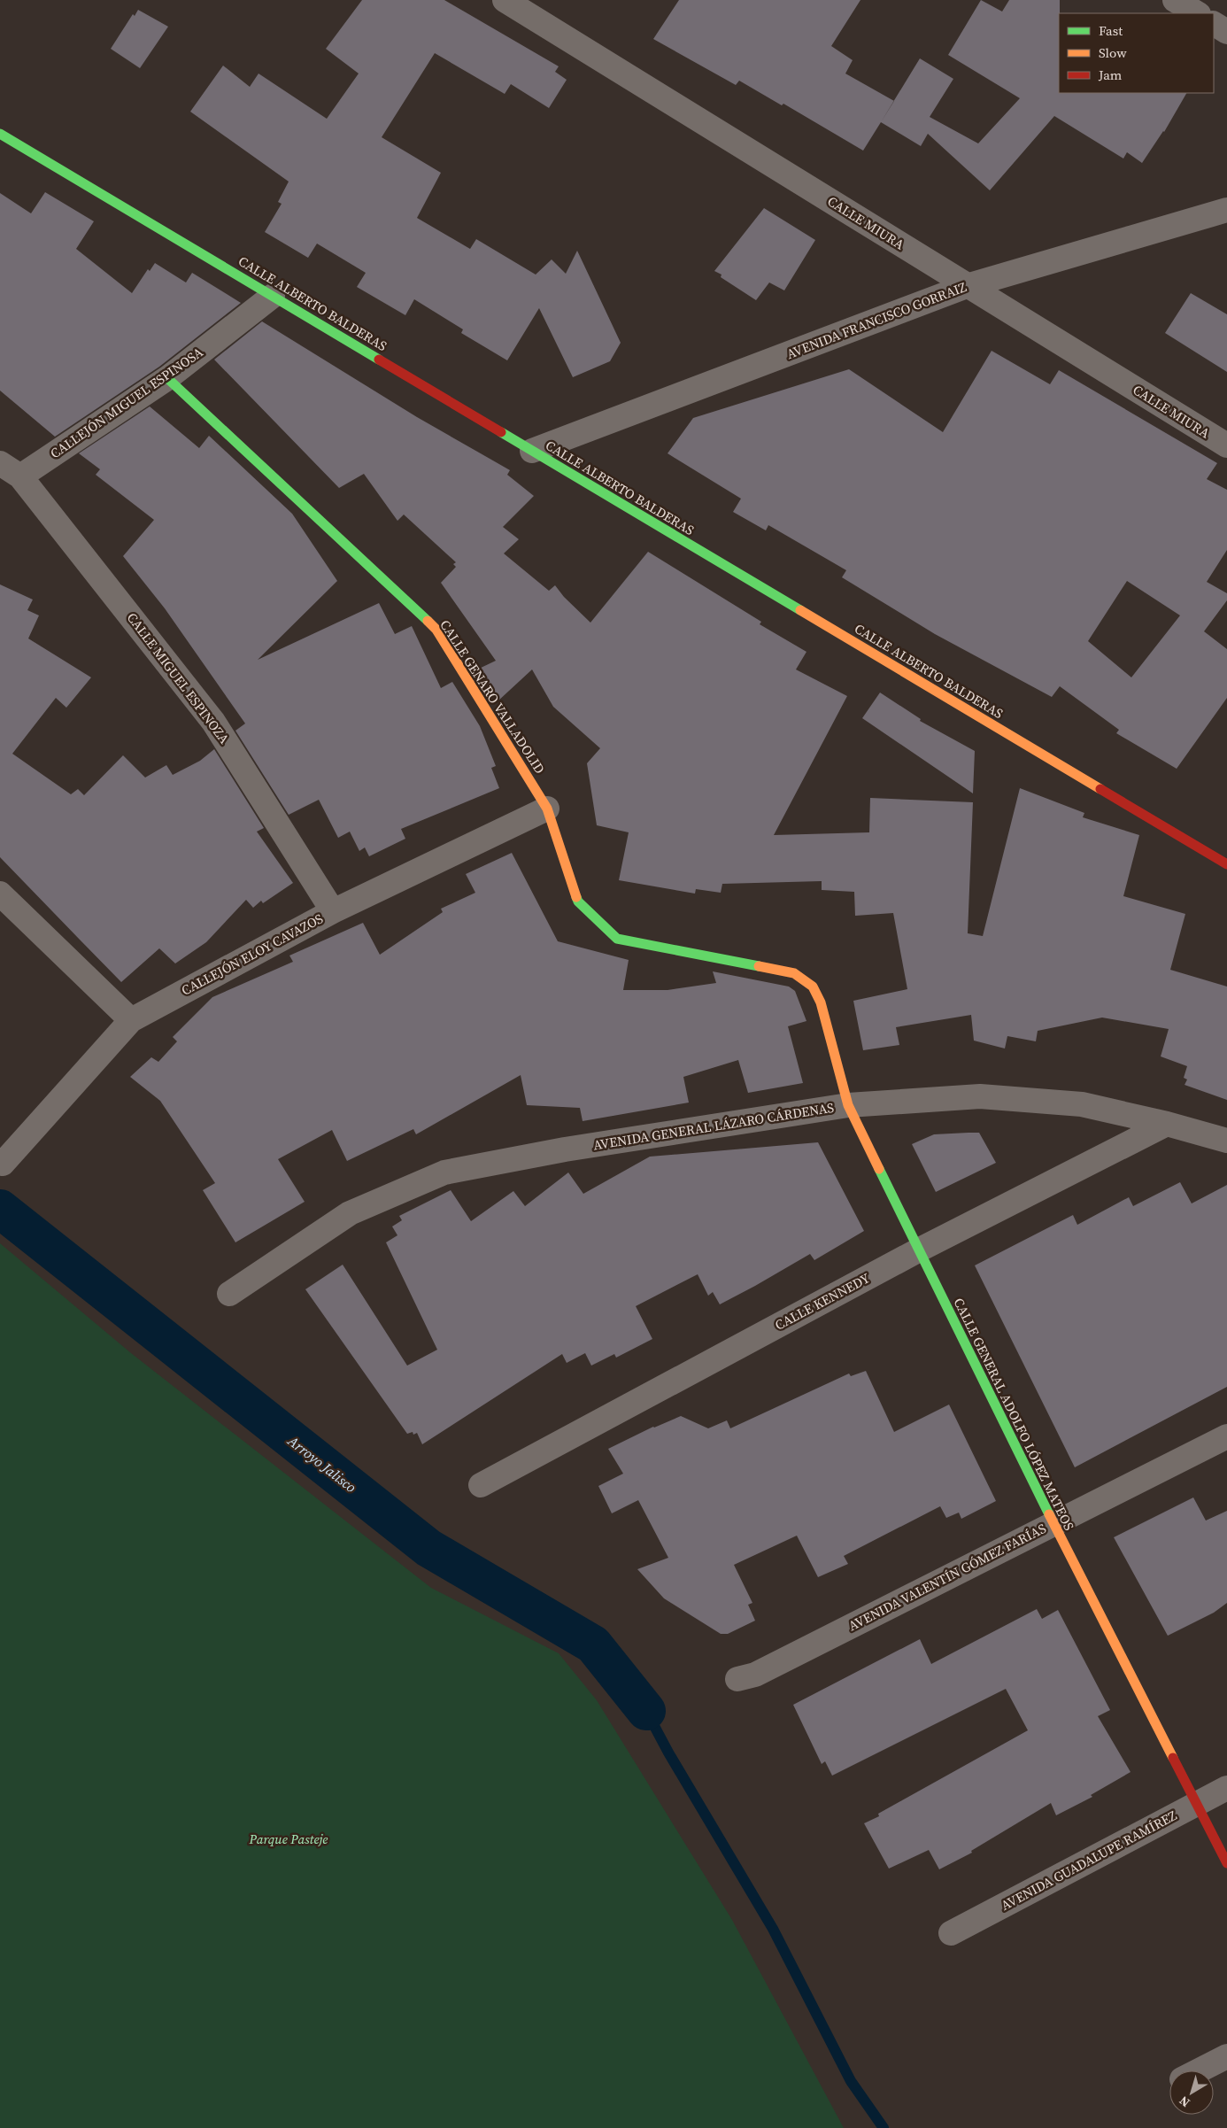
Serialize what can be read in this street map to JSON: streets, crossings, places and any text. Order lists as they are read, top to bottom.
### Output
{
  "streets": {
    "street": [
      "CALLE MIURA",
      "CALLE ALBERTO BALDERAS",
      "AVENIDA FRANCISCO GORRAIZ",
      "CALLEJÓN MIGUEL ESPINOSA",
      "CALLE MIGUEL ESPINOZA",
      "CALLE GENARO VALLADOLID",
      "CALLEJÓN ELOY CAVAZOS",
      "AVENIDA GENERAL LÁZARO CÁRDENAS",
      "CALLE KENNEDY",
      "CALLE GENERAL ADOLFO LÓPEZ MATEOS",
      "AVENIDA VALENTÍN GÓMEZ FARÍAS",
      "AVENIDA GUADALUPE RAMÍREZ"
    ]
  },
  "crossings": [
    ["CALLE MIURA", "AVENIDA FRANCISCO GORRAIZ"],
    ["CALLE ALBERTO BALDERAS", "AVENIDA FRANCISCO GORRAIZ"],
    ["CALLE ALBERTO BALDERAS", "CALLEJÓN MIGUEL ESPINOSA"],
    ["CALLEJÓN MIGUEL ESPINOSA", "CALLE MIGUEL ESPINOZA"],
    ["CALLEJÓN MIGUEL ESPINOSA", "CALLE GENARO VALLADOLID"],
    ["CALLE MIGUEL ESPINOZA", "CALLEJÓN ELOY CAVAZOS"],
    ["CALLE GENARO VALLADOLID", "CALLEJÓN ELOY CAVAZOS"],
    ["CALLE GENARO VALLADOLID", "CALLE GENERAL ADOLFO LÓPEZ MATEOS"],
    ["AVENIDA GENERAL LÁZARO CÁRDENAS", "CALLE KENNEDY"],
    ["AVENIDA GENERAL LÁZARO CÁRDENAS", "CALLE GENERAL ADOLFO LÓPEZ MATEOS"],
    ["CALLE KENNEDY", "CALLE GENERAL ADOLFO LÓPEZ MATEOS"],
    ["CALLE GENERAL ADOLFO LÓPEZ MATEOS", "AVENIDA VALENTÍN GÓMEZ FARÍAS"],
    ["CALLE GENERAL ADOLFO LÓPEZ MATEOS", "AVENIDA GUADALUPE RAMÍREZ"]
  ],
  "water": ["Arroyo Jalisco"],
  "parks": ["Parque Pasteje"],
  "legend": ["Fast", "Slow", "Jam"],
  "north": "bottom left"
}
